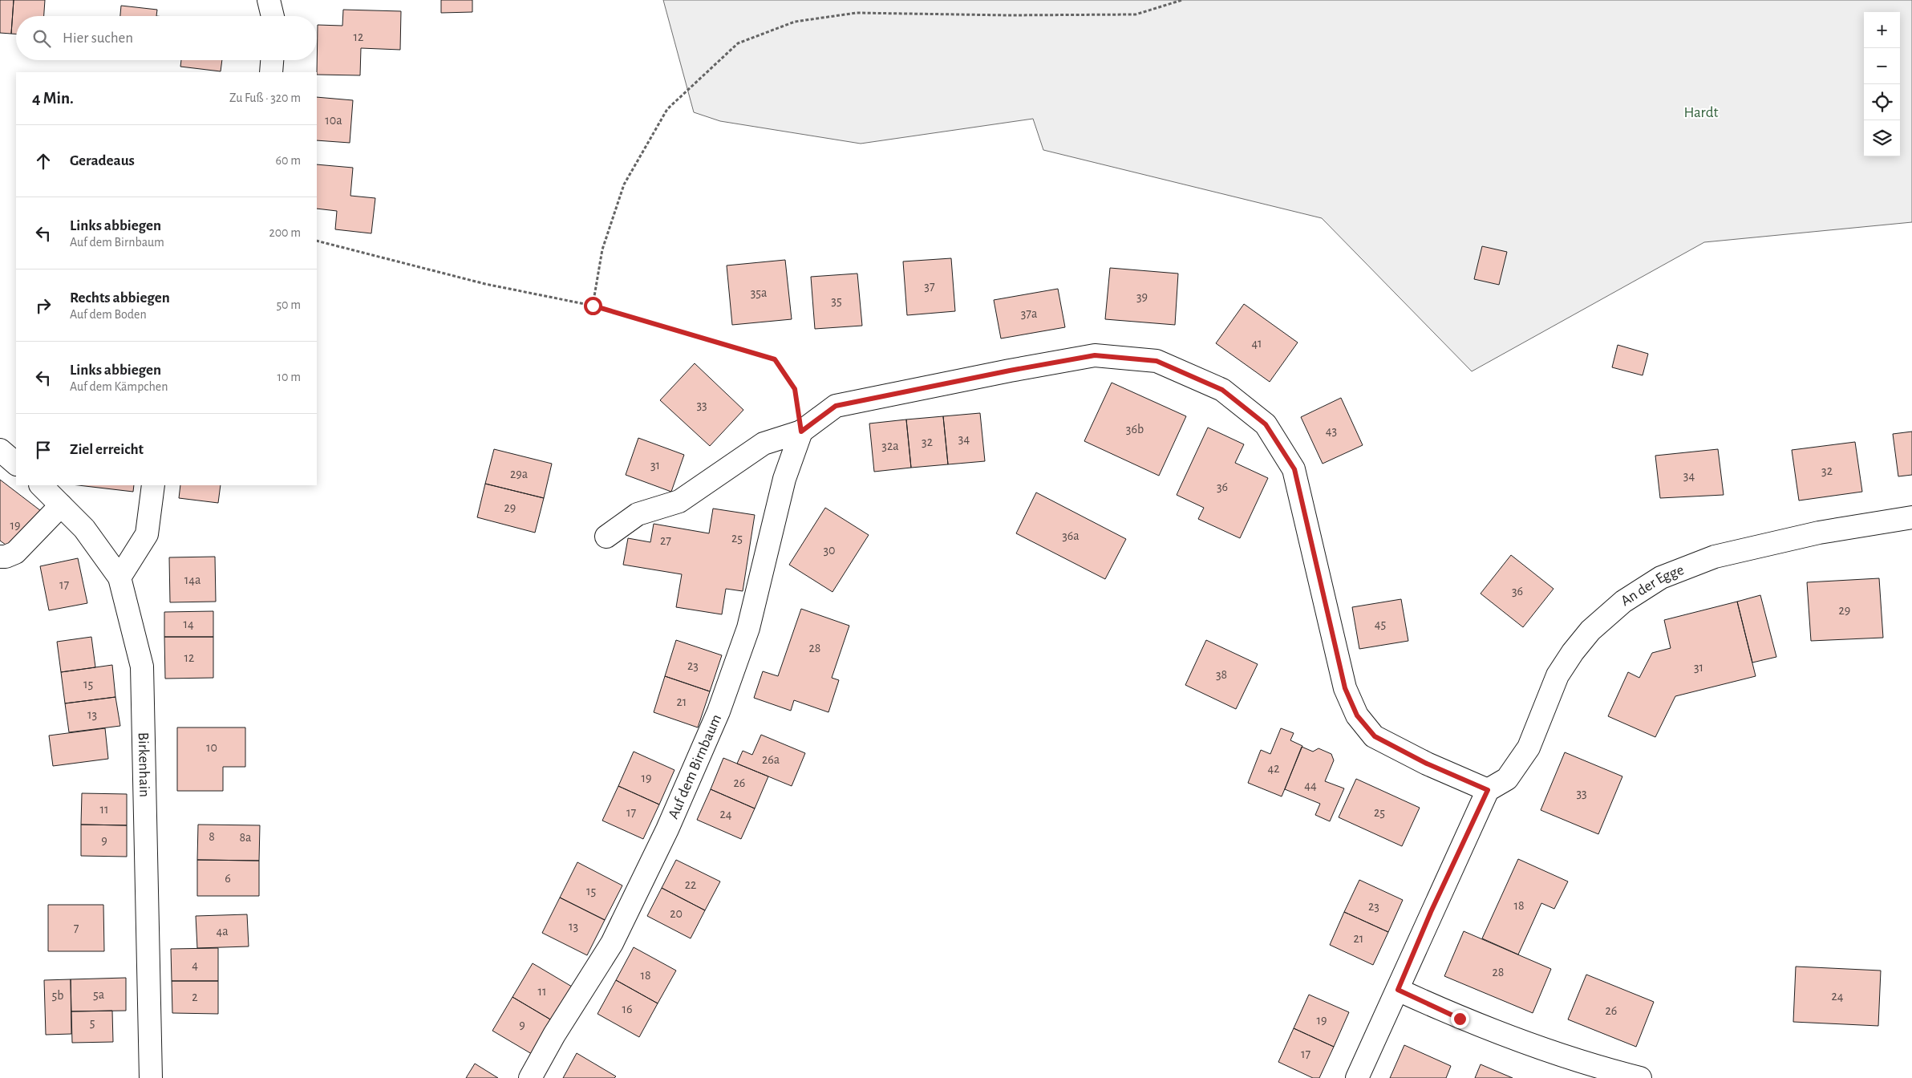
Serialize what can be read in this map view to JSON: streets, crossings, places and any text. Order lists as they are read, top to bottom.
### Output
{
  "streets": {
    "street": ["An der Egge", "Birkenhain", "Auf dem Birnbaum"]
  },
  "parks": ["Hardt"],
  "house_numbers": [
    "12",
    "10a",
    "37",
    "35a",
    "39",
    "35",
    "37a",
    "41",
    "33",
    "36b",
    "43",
    "34",
    "32",
    "32a",
    "31",
    "32",
    "29a",
    "34",
    "36",
    "29",
    "19",
    "36a",
    "25",
    "27",
    "30",
    "14a",
    "17",
    "36",
    "29",
    "14",
    "45",
    "28",
    "12",
    "23",
    "31",
    "38",
    "15",
    "21",
    "13",
    "10",
    "26a",
    "42",
    "19",
    "26",
    "44",
    "33",
    "11",
    "17",
    "25",
    "24",
    "8",
    "8a",
    "9",
    "6",
    "22",
    "15",
    "18",
    "23",
    "20",
    "13",
    "7",
    "4a",
    "21",
    "4",
    "28",
    "18",
    "11",
    "5a",
    "5b",
    "24",
    "2",
    "16",
    "26",
    "19",
    "5",
    "9",
    "17"
  ],
  "page": {
    "map_buttons": ["+", "−"],
    "search": "Hier suchen",
    "heading": ["4 Min.", "Zu Fuß · 320 m"],
    "list": [
      ["Geradeaus", "60 m"],
      ["Links abbiegen", "Auf dem Birnbaum", "200 m"],
      ["Rechts abbiegen", "Auf dem Boden", "50 m"],
      ["Links abbiegen", "Auf dem Kämpchen", "10 m"],
      "Ziel erreicht"
    ]
  }
}
